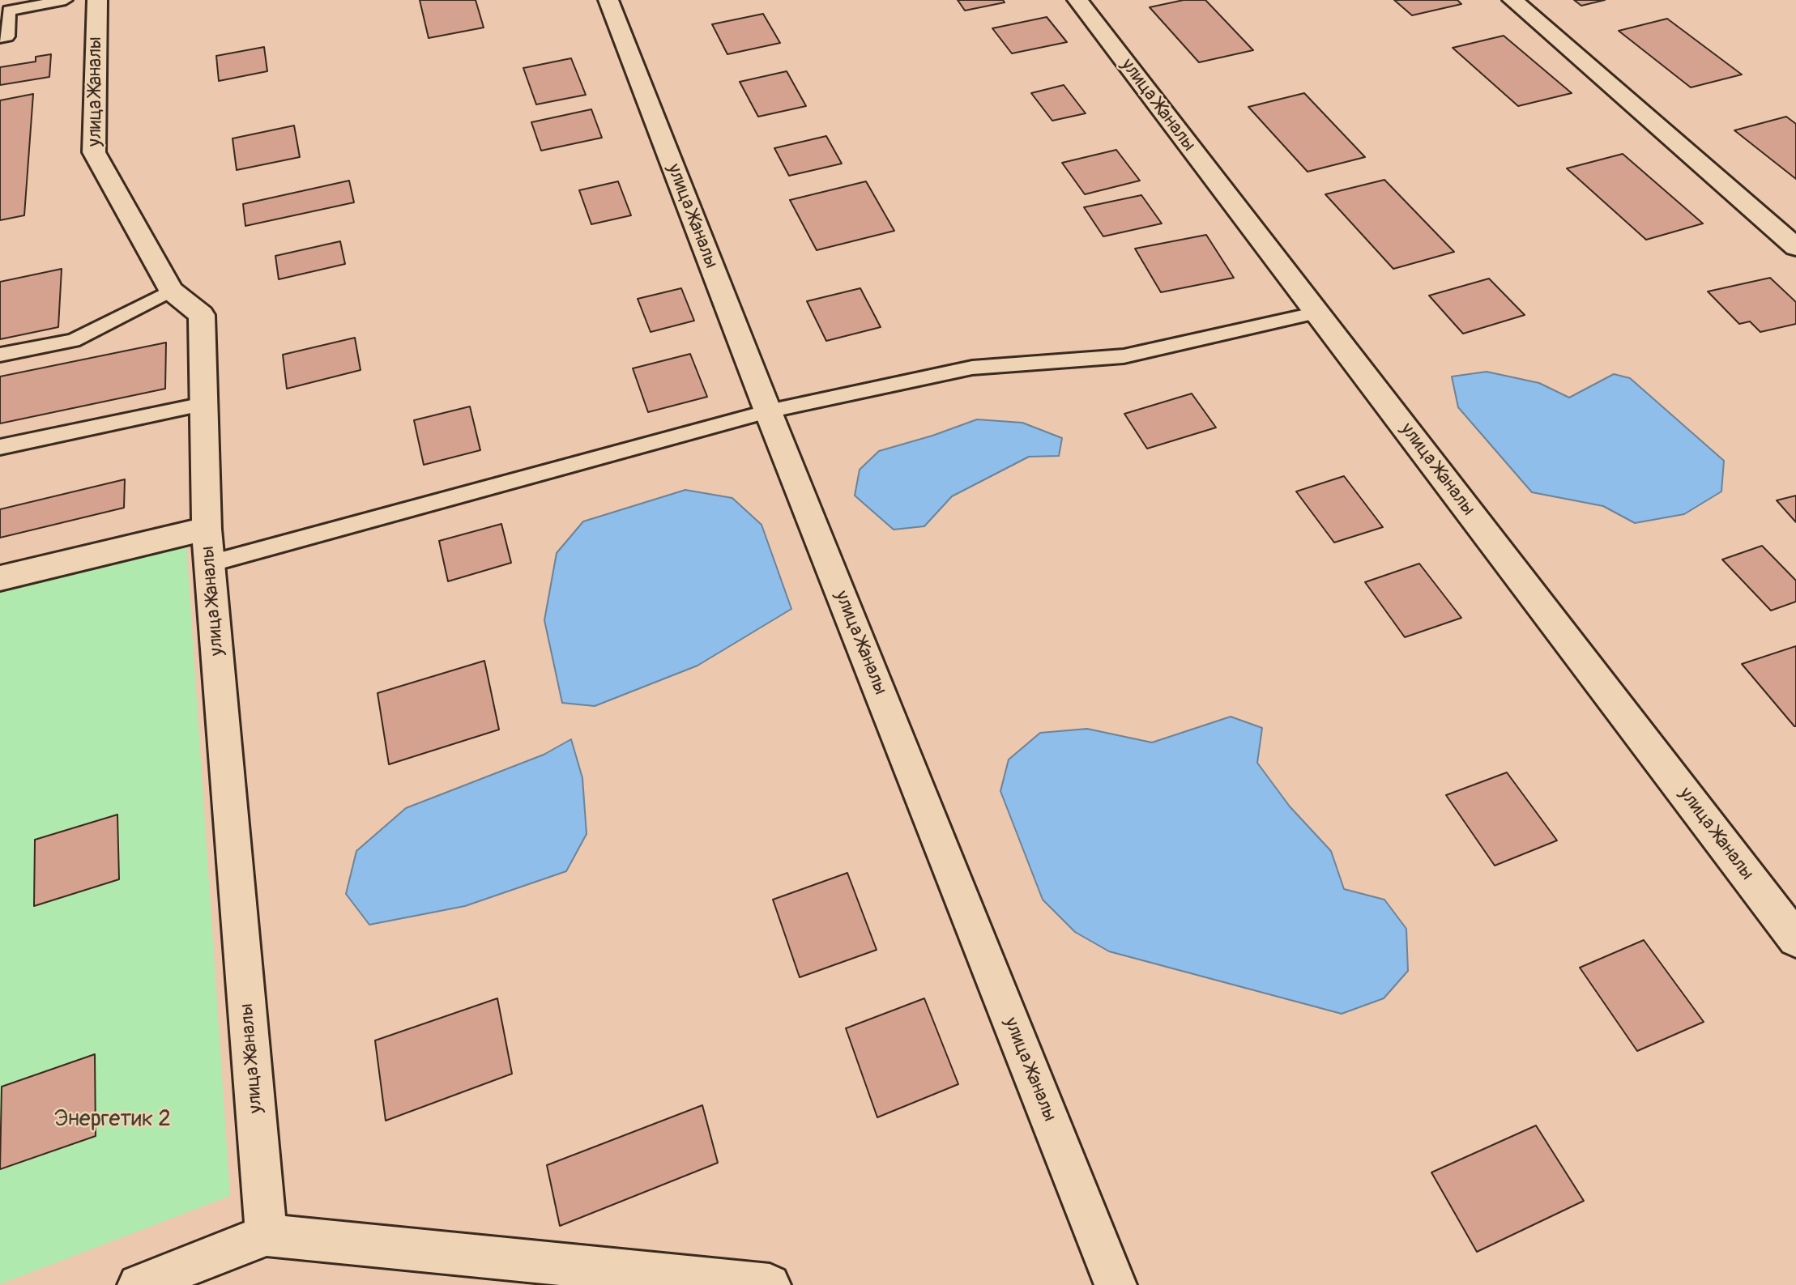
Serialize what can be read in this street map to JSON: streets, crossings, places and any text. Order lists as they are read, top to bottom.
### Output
{
  "streets": {
    "street": ["улица Жаналы"]
  },
  "parks": ["Энергетик 2"]
}
